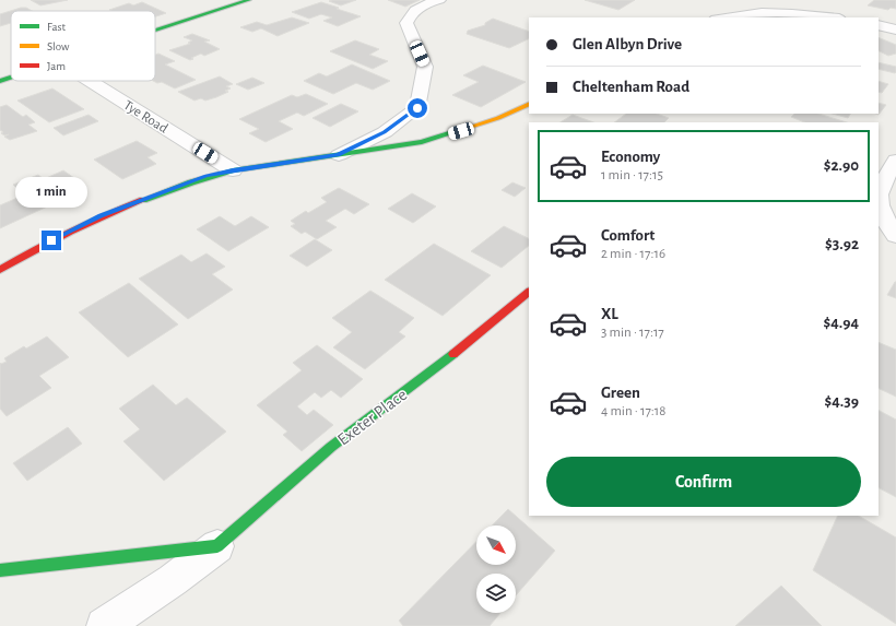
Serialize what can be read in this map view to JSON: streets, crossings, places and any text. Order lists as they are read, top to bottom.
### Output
{
  "streets": {
    "street": ["Tye Road", "Exeter Place"]
  },
  "legend": ["Fast", "Slow", "Jam"],
  "north": "bottom right",
  "page": {
    "banner": ["Glen Albyn Drive", "Cheltenham Road"],
    "list": [
      {
        "name": "Economy",
        "note": "1 min · 17:15",
        "value": "$2.90"
      },
      {
        "name": "Comfort",
        "note": "2 min · 17:16",
        "value": "$3.92"
      },
      {
        "name": "XL",
        "note": "3 min · 17:17",
        "value": "$4.94"
      },
      {
        "name": "Green",
        "note": "4 min · 17:18",
        "value": "$4.39"
      }
    ],
    "bubble": "1 min",
    "buttons": "Confirm"
  }
}
